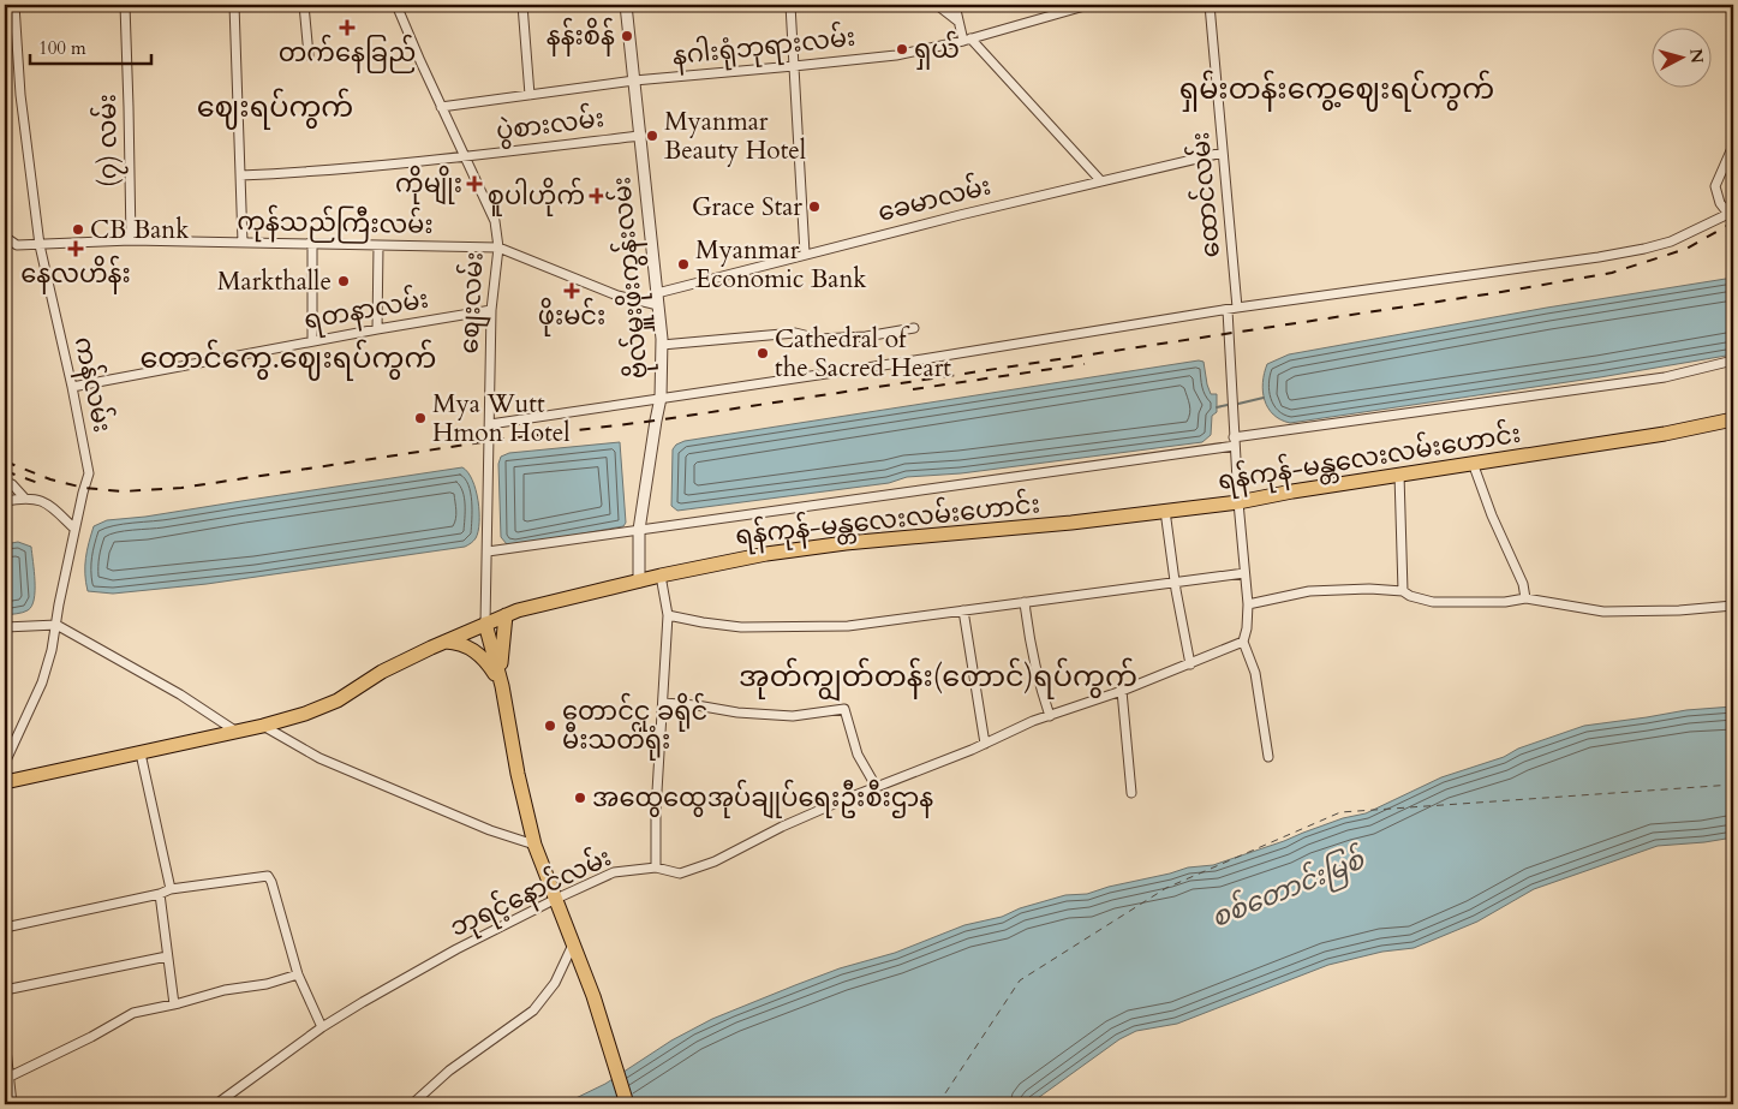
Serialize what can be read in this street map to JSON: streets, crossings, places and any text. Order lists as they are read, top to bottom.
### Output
{
  "streets": {
    "highway": ["ရန်ကုန်-မန္တလေးလမ်းဟောင်း"],
    "street": [
      "နဂါးရုံဘုရားလမ်း",
      "ပွဲစားလမ်း",
      "(၇) လမ်း",
      "ထောင်လမ်း",
      "ခေမာလမ်း",
      "ကုန်သည်ကြီးလမ်း",
      "ဗိုလ်မှူးဖိုးကွန်းလမ်း",
      "စျေးလမ်း",
      "ရတနာလမ်း",
      "ကန်လမ်း",
      "ဘုရင့်နောင်လမ်း"
    ]
  },
  "crossings": [
    ["နဂါးရုံဘုရားလမ်း", "ဗိုလ်မှူးဖိုးကွန်းလမ်း"],
    ["နဂါးရုံဘုရားလမ်း", "စျေးလမ်း"],
    ["ပွဲစားလမ်း", "ဗိုလ်မှူးဖိုးကွန်းလမ်း"],
    ["ပွဲစားလမ်း", "စျေးလမ်း"],
    ["(၇) လမ်း", "ကုန်သည်ကြီးလမ်း"],
    ["ထောင်လမ်း", "ခေမာလမ်း"],
    ["ခေမာလမ်း", "ဗိုလ်မှူးဖိုးကွန်းလမ်း"],
    ["ကုန်သည်ကြီးလမ်း", "ဗိုလ်မှူးဖိုးကွန်းလမ်း"],
    ["ကုန်သည်ကြီးလမ်း", "စျေးလမ်း"],
    ["ကုန်သည်ကြီးလမ်း", "ကန်လမ်း"],
    ["ဗိုလ်မှူးဖိုးကွန်းလမ်း", "ရန်ကုန်-မန္တလေးလမ်းဟောင်း"],
    ["စျေးလမ်း", "ရတနာလမ်း"],
    ["စျေးလမ်း", "ရန်ကုန်-မန္တလေးလမ်းဟောင်း"],
    ["ရတနာလမ်း", "ကန်လမ်း"]
  ],
  "districts": [
    "ရှမ်းတန်းကွေ့ဈေးရပ်ကွက်",
    "ဈေးရပ်ကွက်",
    "တောင်ကွေ.ဈေးရပ်ကွက်",
    "အုတ်ကျွတ်တန်း(တောင်)ရပ်ကွက်"
  ],
  "water": ["စစ်တောင်းမြစ်"],
  "places": {
    "health": [
      "တက်နေခြည်",
      "ကိုမျိုး",
      "စူပါဟိုက်",
      "နေလဟိန်း",
      "ဖိုးမင်း"
    ],
    "other": [
      "နန်းစိန်",
      "ရှယ်",
      "Myanmar Beauty Hotel",
      "Grace Star",
      "CB Bank",
      "Myanmar Economic Bank",
      "Markthalle",
      "Cathedral of the Sacred Heart",
      "Mya Wutt Hmon Hotel",
      "တောင်ငူ ခရိုင် မီးသတ်ရုံး",
      "အထွေထွေအုပ်ချုပ်ရေးဦးစီးဌာန"
    ]
  },
  "scale_bar": "100 m",
  "north": "right"
}
